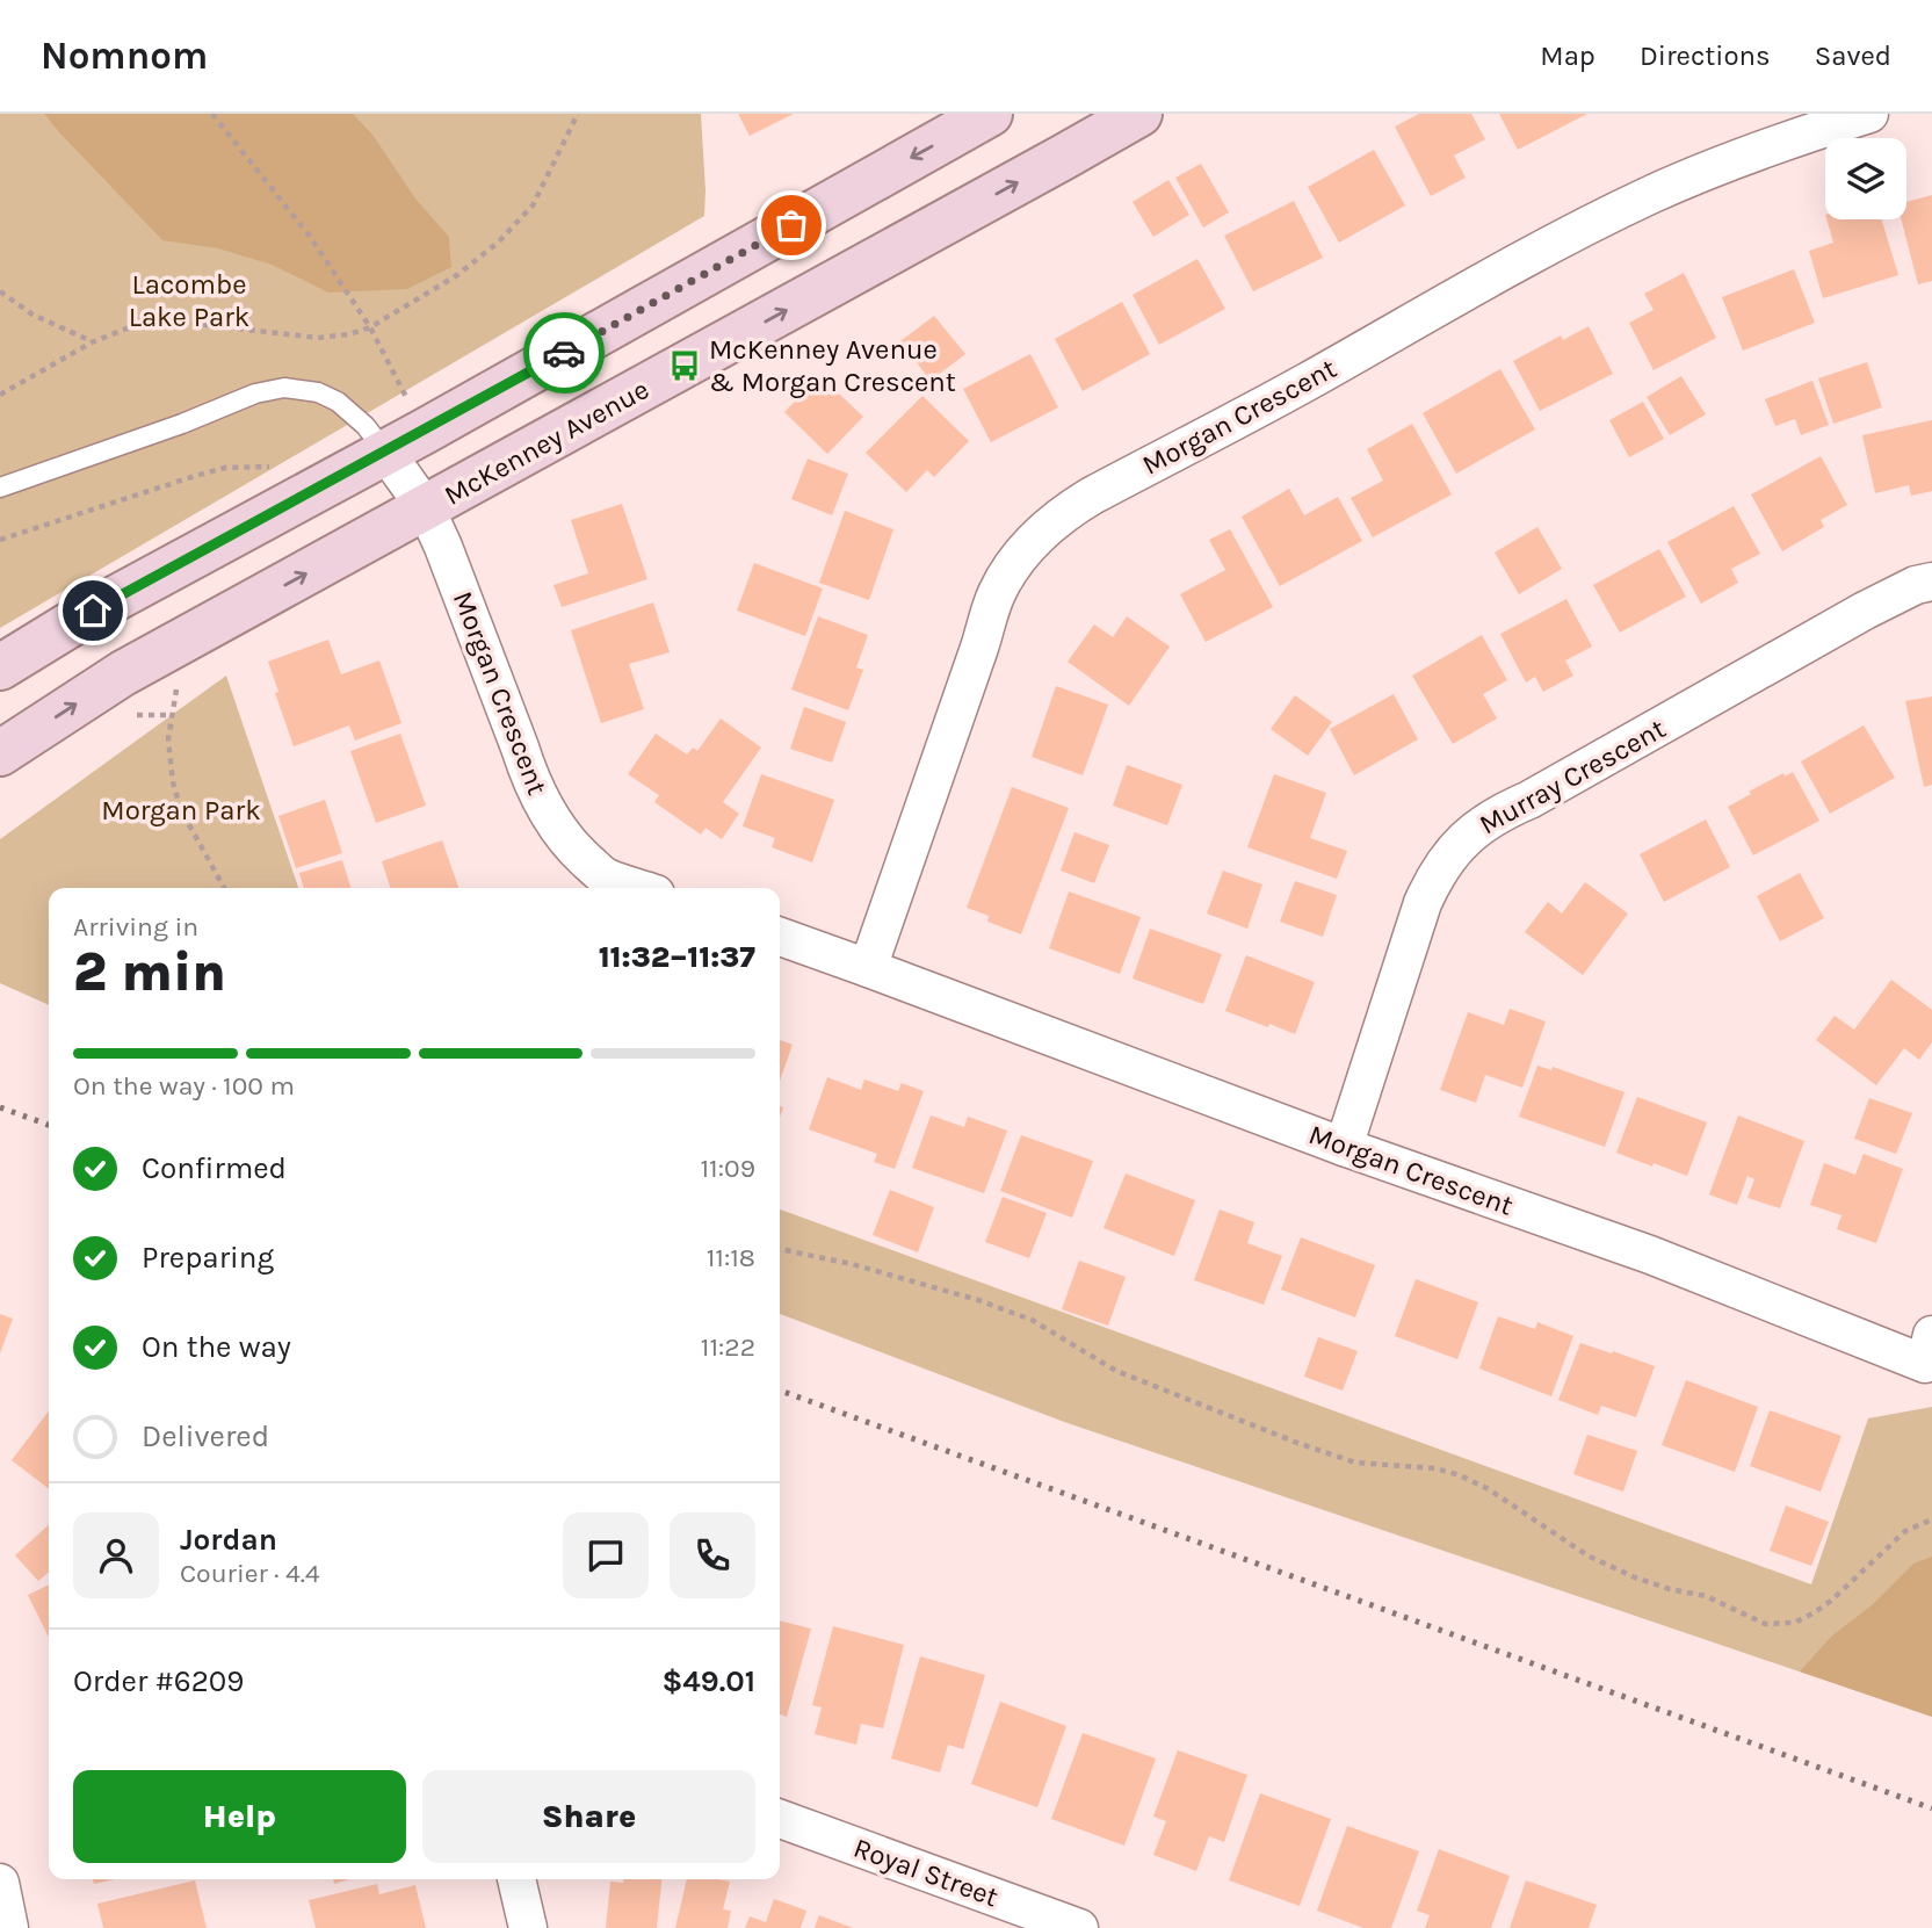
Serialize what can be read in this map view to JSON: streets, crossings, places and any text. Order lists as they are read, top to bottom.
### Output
{
  "streets": {
    "main road": ["McKenney Avenue"],
    "street": ["Morgan Crescent", "Murray Crescent", "Royal Street"]
  },
  "crossings": [
    ["Morgan Crescent", "McKenney Avenue"],
    ["Morgan Crescent", "Murray Crescent"]
  ],
  "parks": ["Lacombe Lake Park", "Morgan Park"],
  "places": {
    "bus stop": ["McKenney Avenue & Morgan Crescent"]
  },
  "page": {
    "header": "Nomnom",
    "nav": ["Map", "Directions", "Saved"],
    "heading": ["2 min", "Arriving in", "11:32–11:37"],
    "panel": [
      "Jordan",
      "Courier · 4.4",
      "Order #6209",
      "$49.01"
    ],
    "bar": "On the way · 100 m",
    "list": [
      ["Confirmed", "11:09"],
      ["Preparing", "11:18"],
      ["On the way", "11:22"],
      "Delivered"
    ],
    "buttons": ["Help", "Share"]
  }
}
